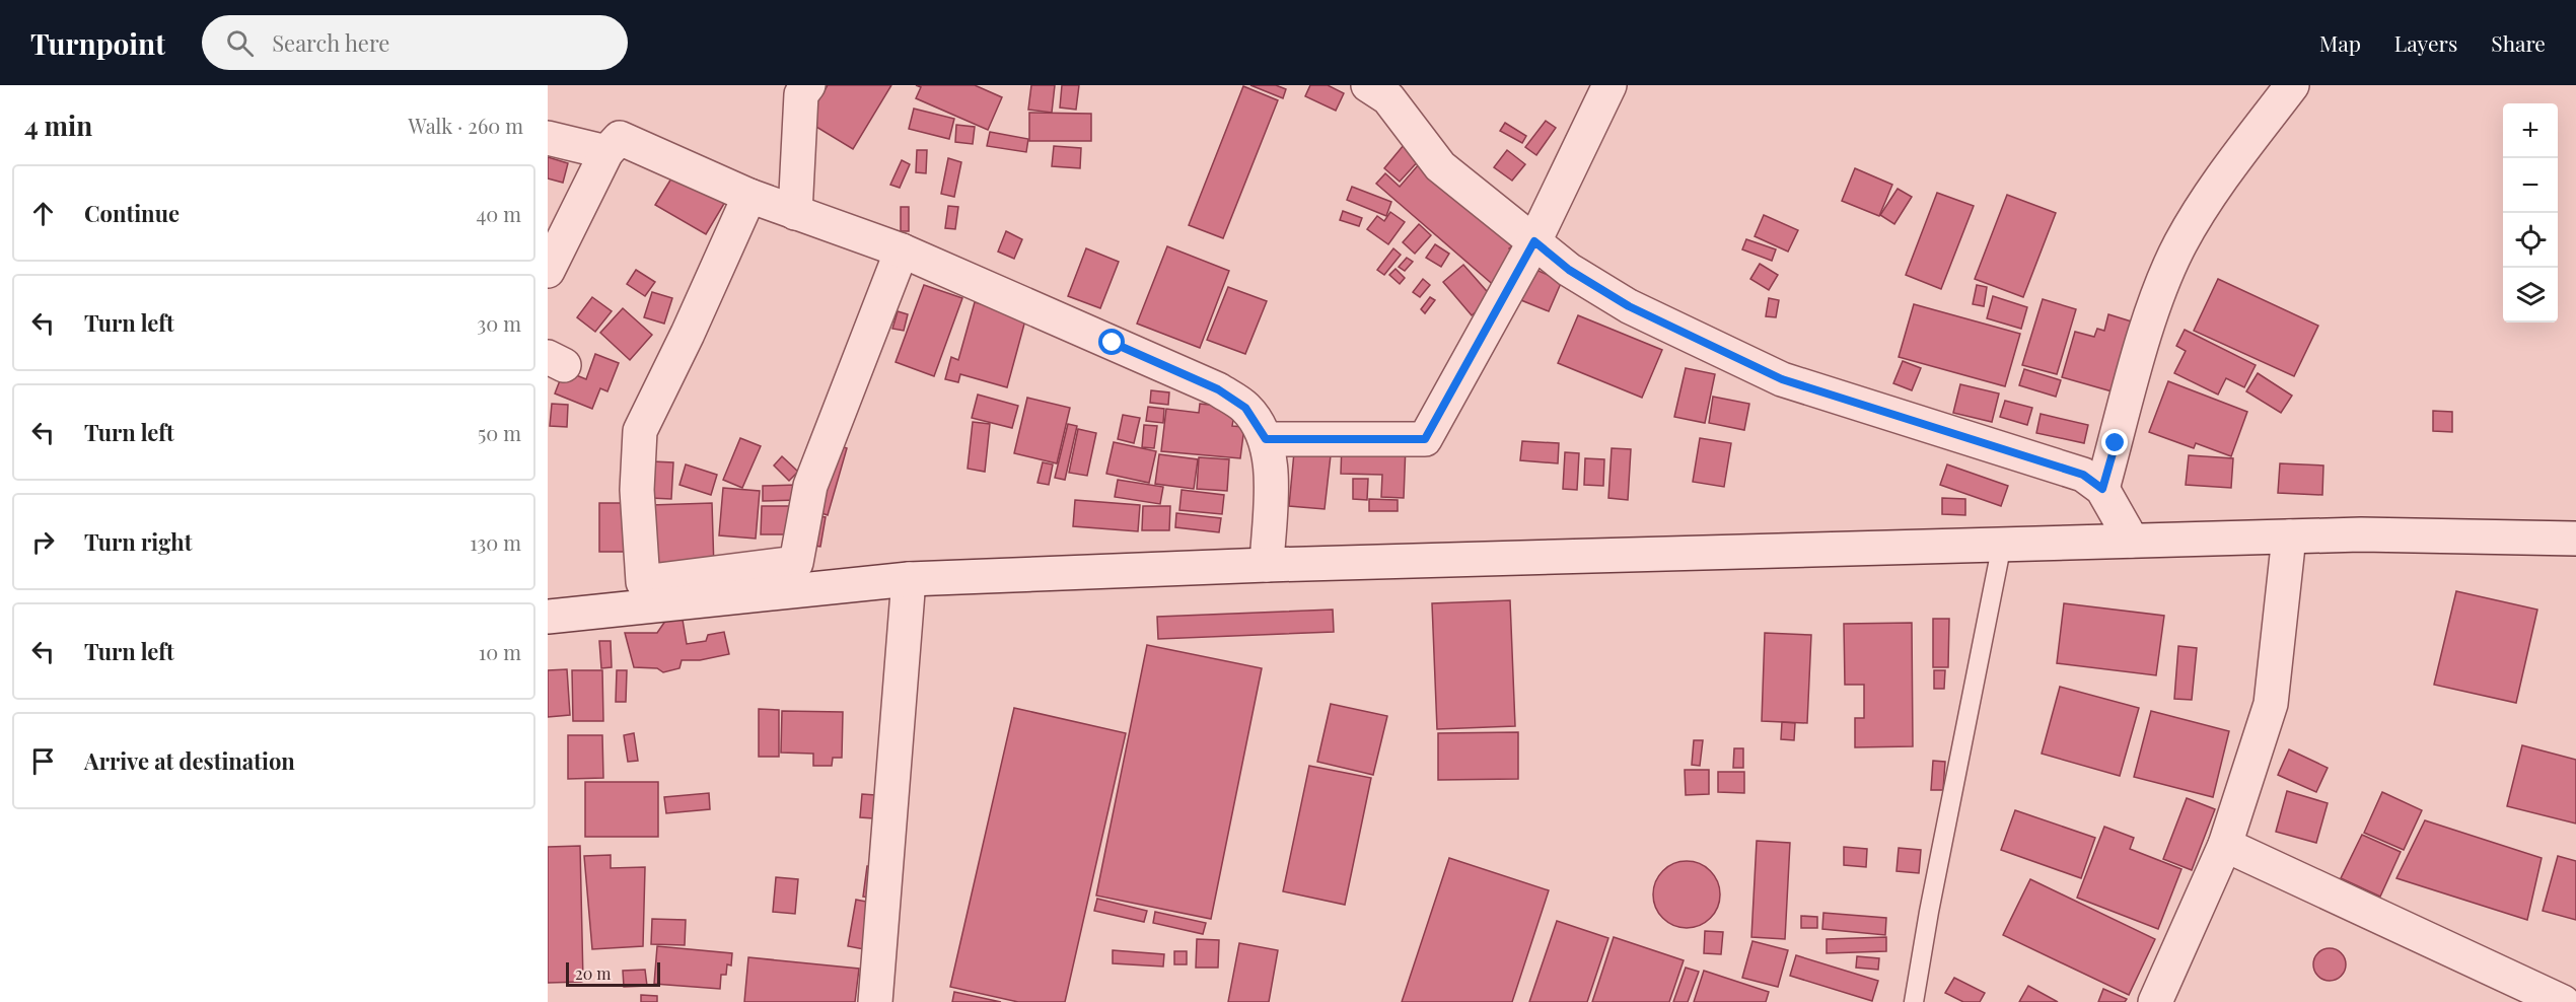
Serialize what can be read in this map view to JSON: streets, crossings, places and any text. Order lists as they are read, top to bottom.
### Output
{
  "scale_bar": "20 m",
  "page": {
    "header": "Turnpoint",
    "search": "Search here",
    "nav": ["Map", "Layers", "Share"],
    "heading": ["4 min", "Walk · 260 m"],
    "map_buttons": ["+", "−"],
    "list": [
      ["Continue", "40 m"],
      ["Turn left", "30 m"],
      ["Turn left", "50 m"],
      ["Turn right", "130 m"],
      ["Turn left", "10 m"],
      "Arrive at destination"
    ],
    "scale": "20 m"
  }
}
